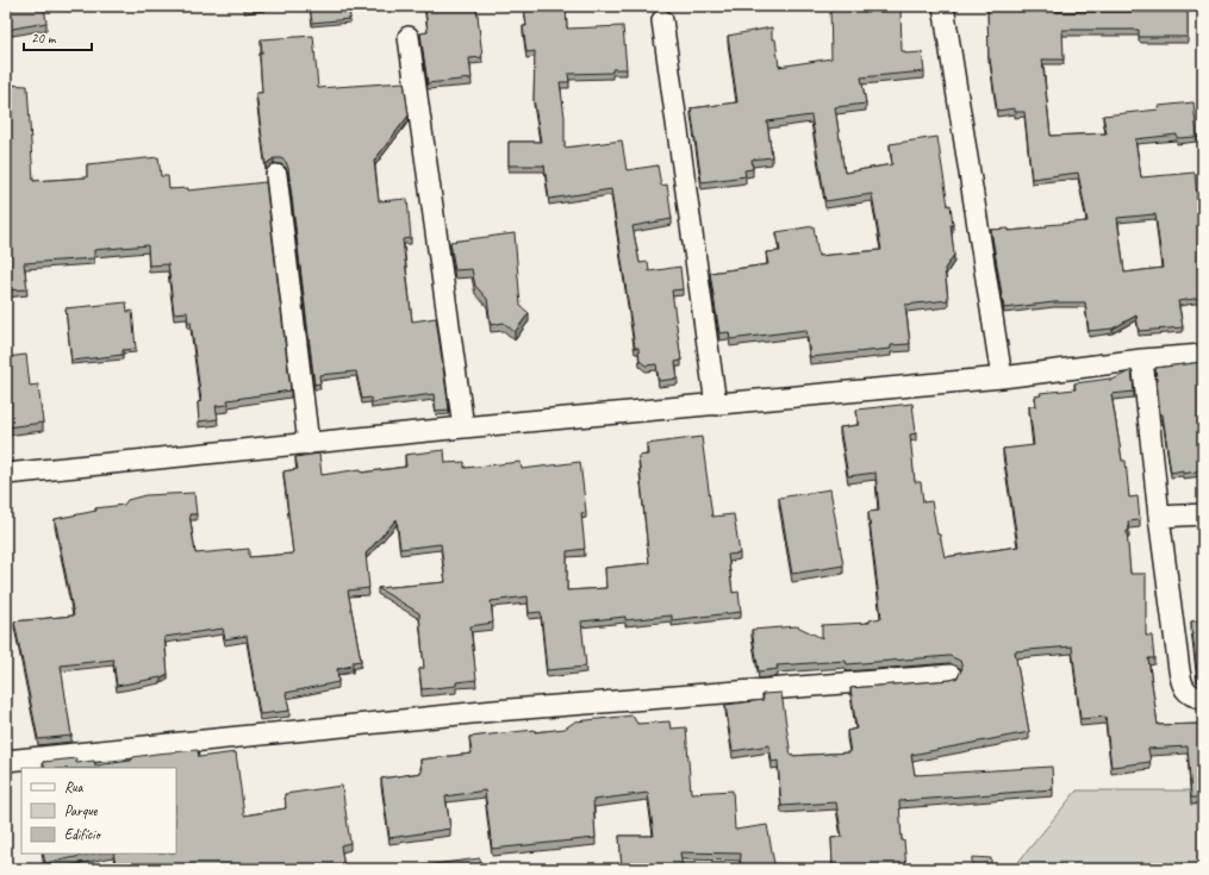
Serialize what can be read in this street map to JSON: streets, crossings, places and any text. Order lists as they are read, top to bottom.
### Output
{
  "legend": ["Rua", "Parque", "Edifício"],
  "scale_bar": "20 m"
}
